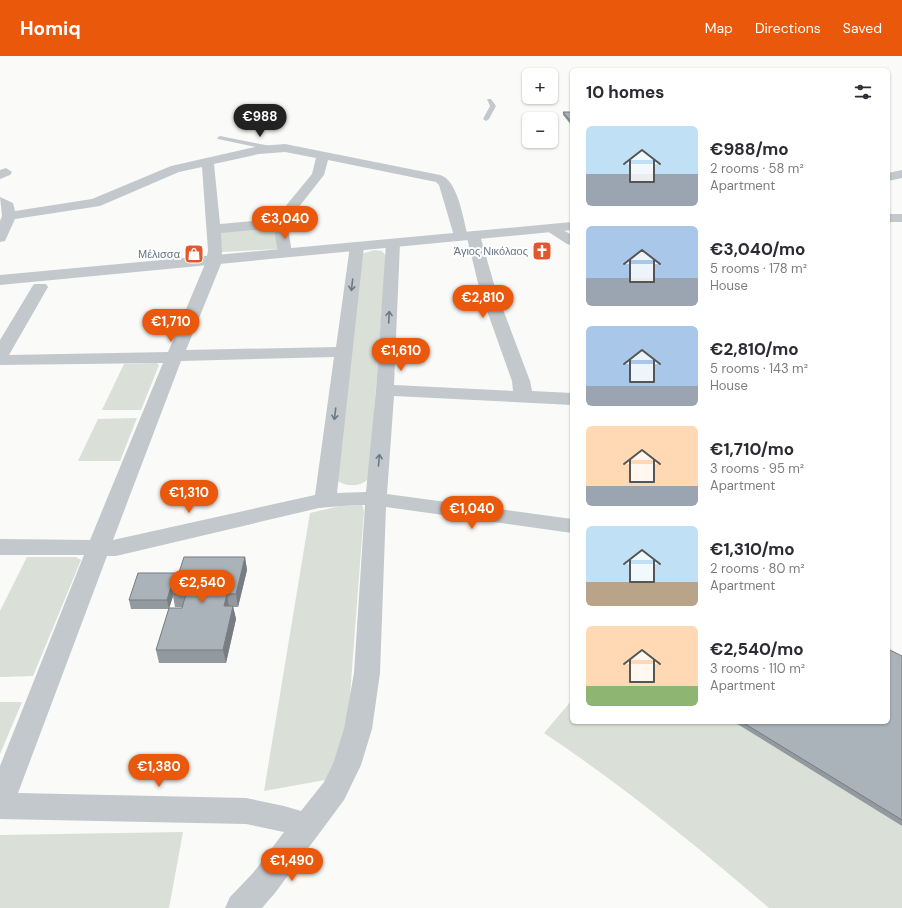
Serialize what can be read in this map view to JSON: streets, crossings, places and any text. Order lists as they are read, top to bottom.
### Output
{
  "places": {
    "church": ["Άγιος Νικόλαος"],
    "shop": ["Μέλισσα"]
  },
  "page": {
    "header": "Homiq",
    "nav": ["Map", "Directions", "Saved"],
    "map_buttons": ["+", "−"],
    "heading": "10 homes",
    "price": [
      "€988",
      "€3,040",
      "€2,810",
      "€1,710",
      "€1,610",
      "€1,310",
      "€1,040",
      "€2,540",
      "€1,380",
      "€1,490"
    ],
    "list": [
      {
        "name": "€988/mo",
        "note": "2 rooms · 58 m² · Apartment"
      },
      {
        "name": "€3,040/mo",
        "note": "5 rooms · 178 m² · House"
      },
      {
        "name": "€2,810/mo",
        "note": "5 rooms · 143 m² · House"
      },
      {
        "name": "€1,710/mo",
        "note": "3 rooms · 95 m² · Apartment"
      },
      {
        "name": "€1,310/mo",
        "note": "2 rooms · 80 m² · Apartment"
      },
      {
        "name": "€2,540/mo",
        "note": "3 rooms · 110 m² · Apartment"
      }
    ]
  }
}
